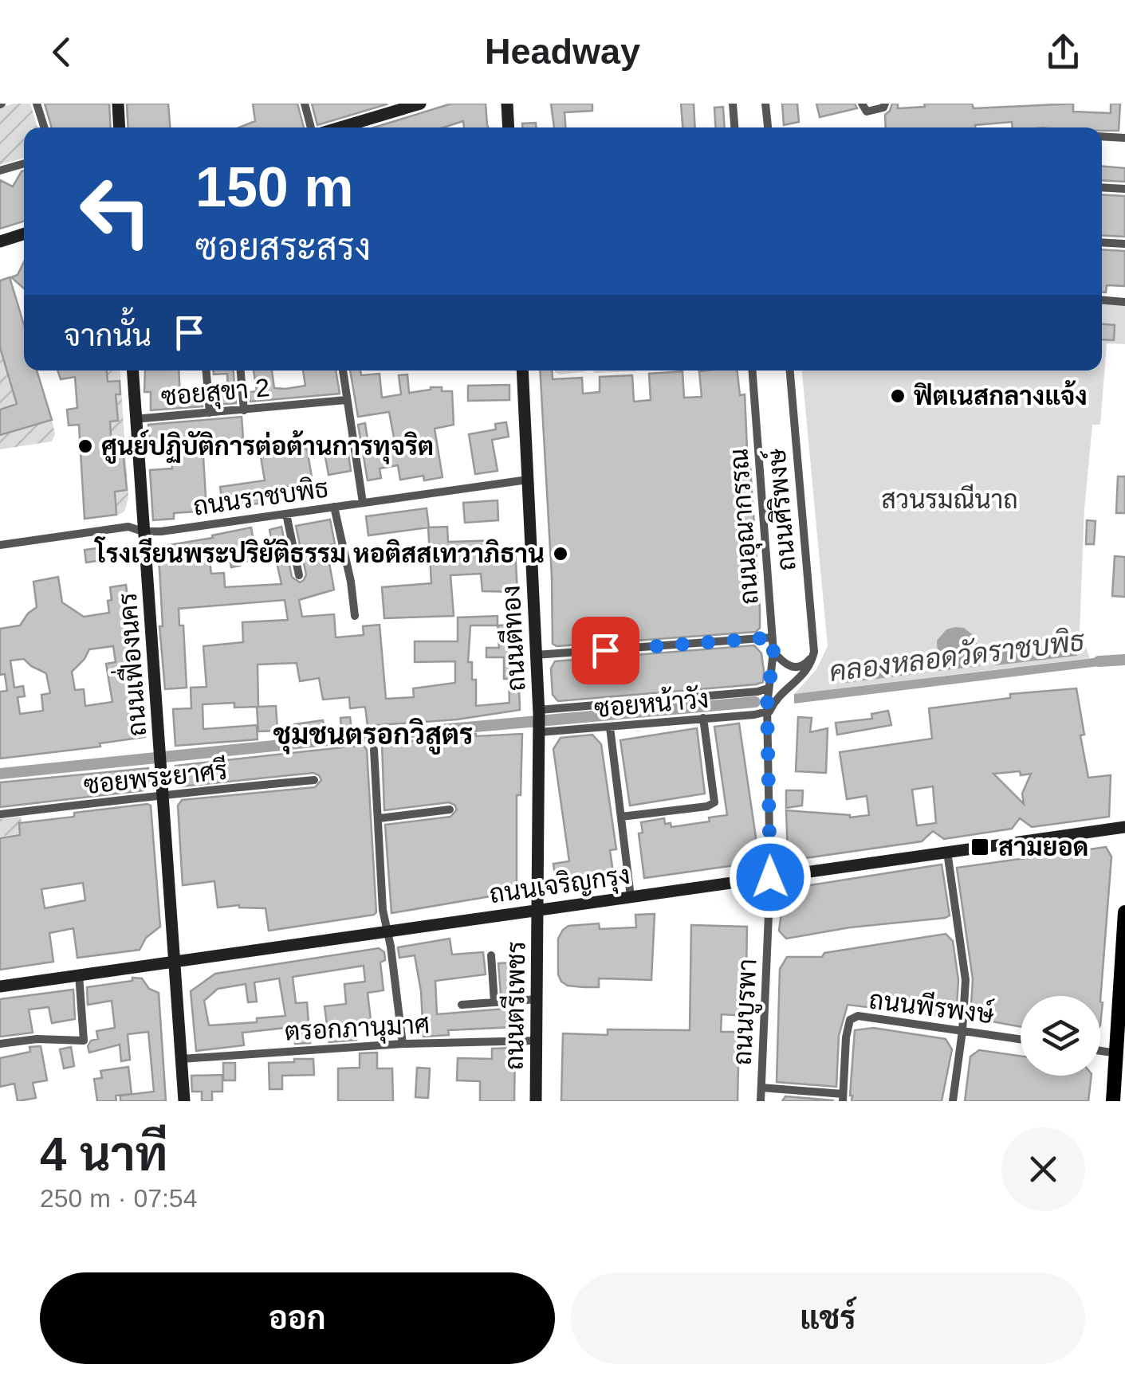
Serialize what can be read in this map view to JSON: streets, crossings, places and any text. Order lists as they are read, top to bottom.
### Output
{
  "streets": {
    "main road": [
      "ถนนตีทอง",
      "ถนนเฟื่องนคร",
      "ถนนเจริญกรุง",
      "ถนนตรีเพชร"
    ],
    "street": [
      "ซอยสุขา 2",
      "ถนนราชบพิธ",
      "ถนนศิริพงษ์",
      "ถนนอุณากรรณ",
      "ซอยหน้าวัง",
      "ซอยพระยาศรี",
      "ถนนพีรพงษ์",
      "ถนนบูรพา",
      "ตรอกภานุมาศ"
    ]
  },
  "crossings": [
    ["ซอยสุขา 2", "ถนนเฟื่องนคร"],
    ["ถนนราชบพิธ", "ถนนตีทอง"],
    ["ถนนราชบพิธ", "ถนนเฟื่องนคร"],
    ["ถนนอุณากรรณ", "ซอยหน้าวัง"],
    ["ถนนอุณากรรณ", "ถนนเจริญกรุง"],
    ["ถนนอุณากรรณ", "ถนนบูรพา"],
    ["ถนนตีทอง", "ซอยหน้าวัง"],
    ["ถนนตีทอง", "ถนนเจริญกรุง"],
    ["ถนนตีทอง", "ถนนตรีเพชร"],
    ["ถนนเฟื่องนคร", "ซอยพระยาศรี"],
    ["ถนนเฟื่องนคร", "ถนนเจริญกรุง"],
    ["ถนนเฟื่องนคร", "ตรอกภานุมาศ"],
    ["ถนนเจริญกรุง", "ถนนตรีเพชร"],
    ["ถนนเจริญกรุง", "ถนนบูรพา"],
    ["ถนนตรีเพชร", "ตรอกภานุมาศ"],
    ["ถนนพีรพงษ์", "ถนนบูรพา"]
  ],
  "districts": ["ชุมชนตรอกวิสูตร"],
  "water": ["คลองหลอดวัดราชบพิธ"],
  "parks": ["สวนรมณีนาถ"],
  "places": {
    "other": ["ฟิตเนสกลางแจ้ง", "ศูนย์ปฏิบัติการต่อต้านการทุจริต", "โรงเรียนพระปริยัติธรรม หอติสสเทวาภิธาน"],
    "transit": ["สามยอด"]
  },
  "page": {
    "header": "Headway",
    "turn": ["150 m", "ซอยสระสรง"],
    "then": "จากนั้น",
    "heading": ["4 นาที", "250 m · 07:54"],
    "buttons": ["ออก", "แชร์"]
  }
}
